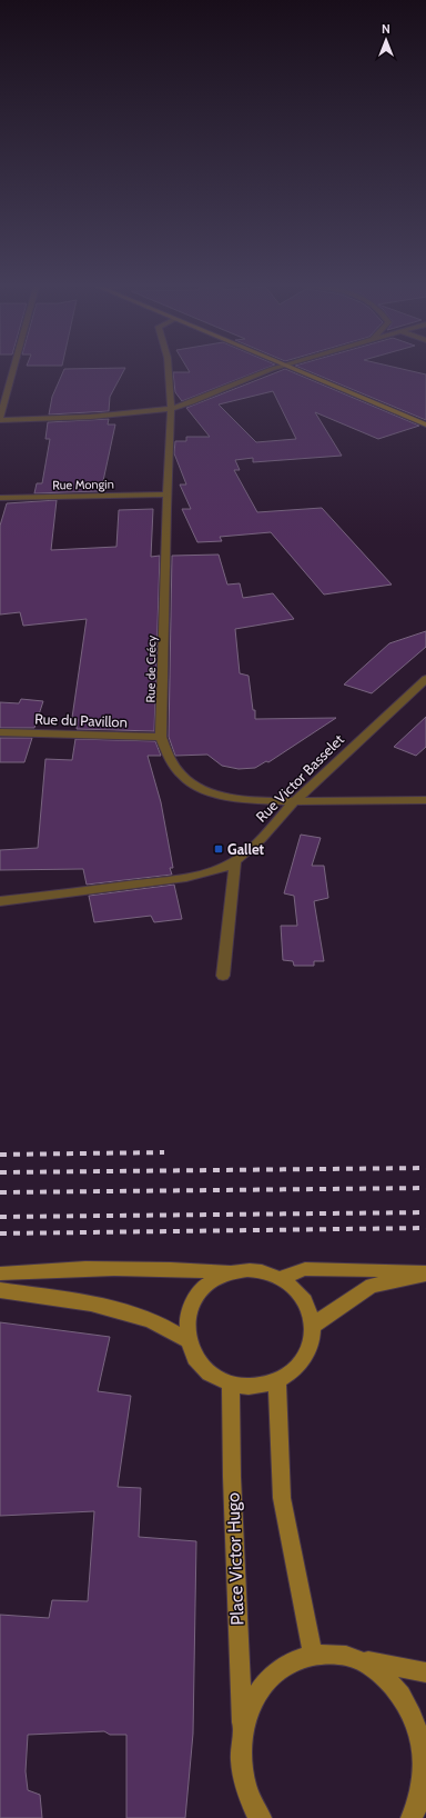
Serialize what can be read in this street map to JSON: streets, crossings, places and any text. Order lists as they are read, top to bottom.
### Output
{
  "streets": {
    "main road": ["Place Victor Hugo"],
    "street": [
      "Rue Mongin",
      "Rue de Crécy",
      "Rue du Pavillon",
      "Rue Victor Basselet"
    ]
  },
  "crossings": [
    ["Rue Mongin", "Rue de Crécy"],
    ["Rue de Crécy", "Rue du Pavillon"],
    ["Rue de Crécy", "Rue Victor Basselet"]
  ],
  "places": {
    "transit": ["Gallet"]
  },
  "north": "top"
}
